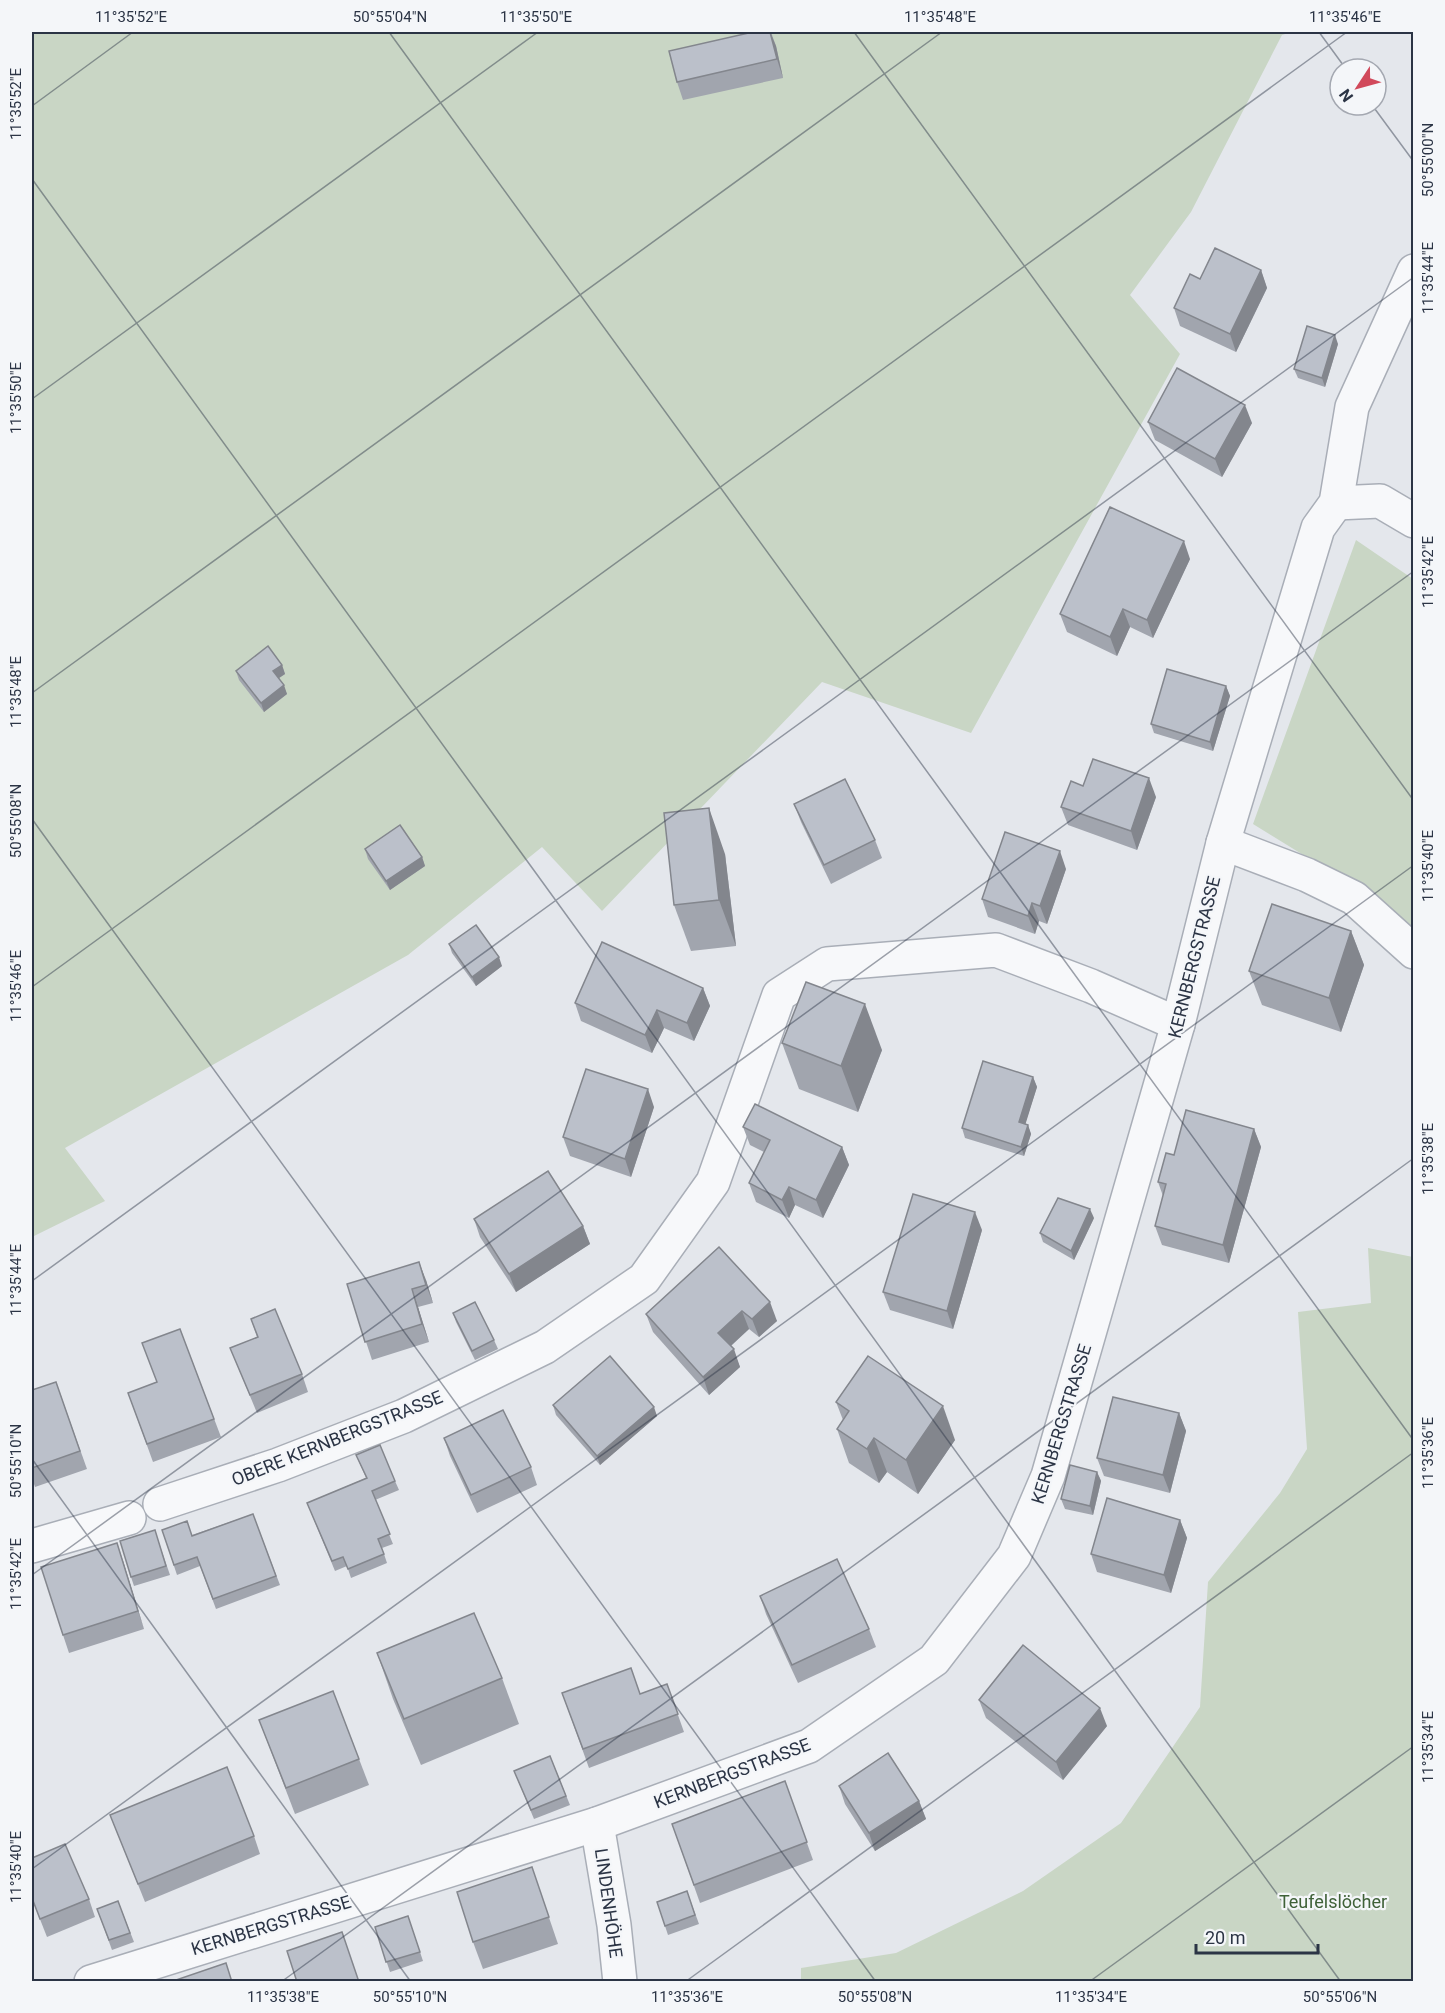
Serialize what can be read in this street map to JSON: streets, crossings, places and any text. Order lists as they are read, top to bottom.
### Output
{
  "streets": {
    "street": ["KERNBERGSTRASSE", "OBERE KERNBERGSTRASSE", "LINDENHÖHE"]
  },
  "crossings": [
    ["KERNBERGSTRASSE", "OBERE KERNBERGSTRASSE"],
    ["KERNBERGSTRASSE", "LINDENHÖHE"]
  ],
  "parks": ["Teufelslöcher"],
  "scale_bar": "20 m",
  "north": "bottom left",
  "coordinates": [
    "11°35'52\"E",
    "50°55'04\"N",
    "11°35'50\"E",
    "11°35'48\"E",
    "11°35'46\"E",
    "50°55'00\"N",
    "11°35'44\"E",
    "11°35'42\"E",
    "50°55'08\"N",
    "11°35'40\"E",
    "11°35'38\"E",
    "11°35'36\"E",
    "50°55'10\"N",
    "11°35'34\"E",
    "50°55'06\"N"
  ]
}
